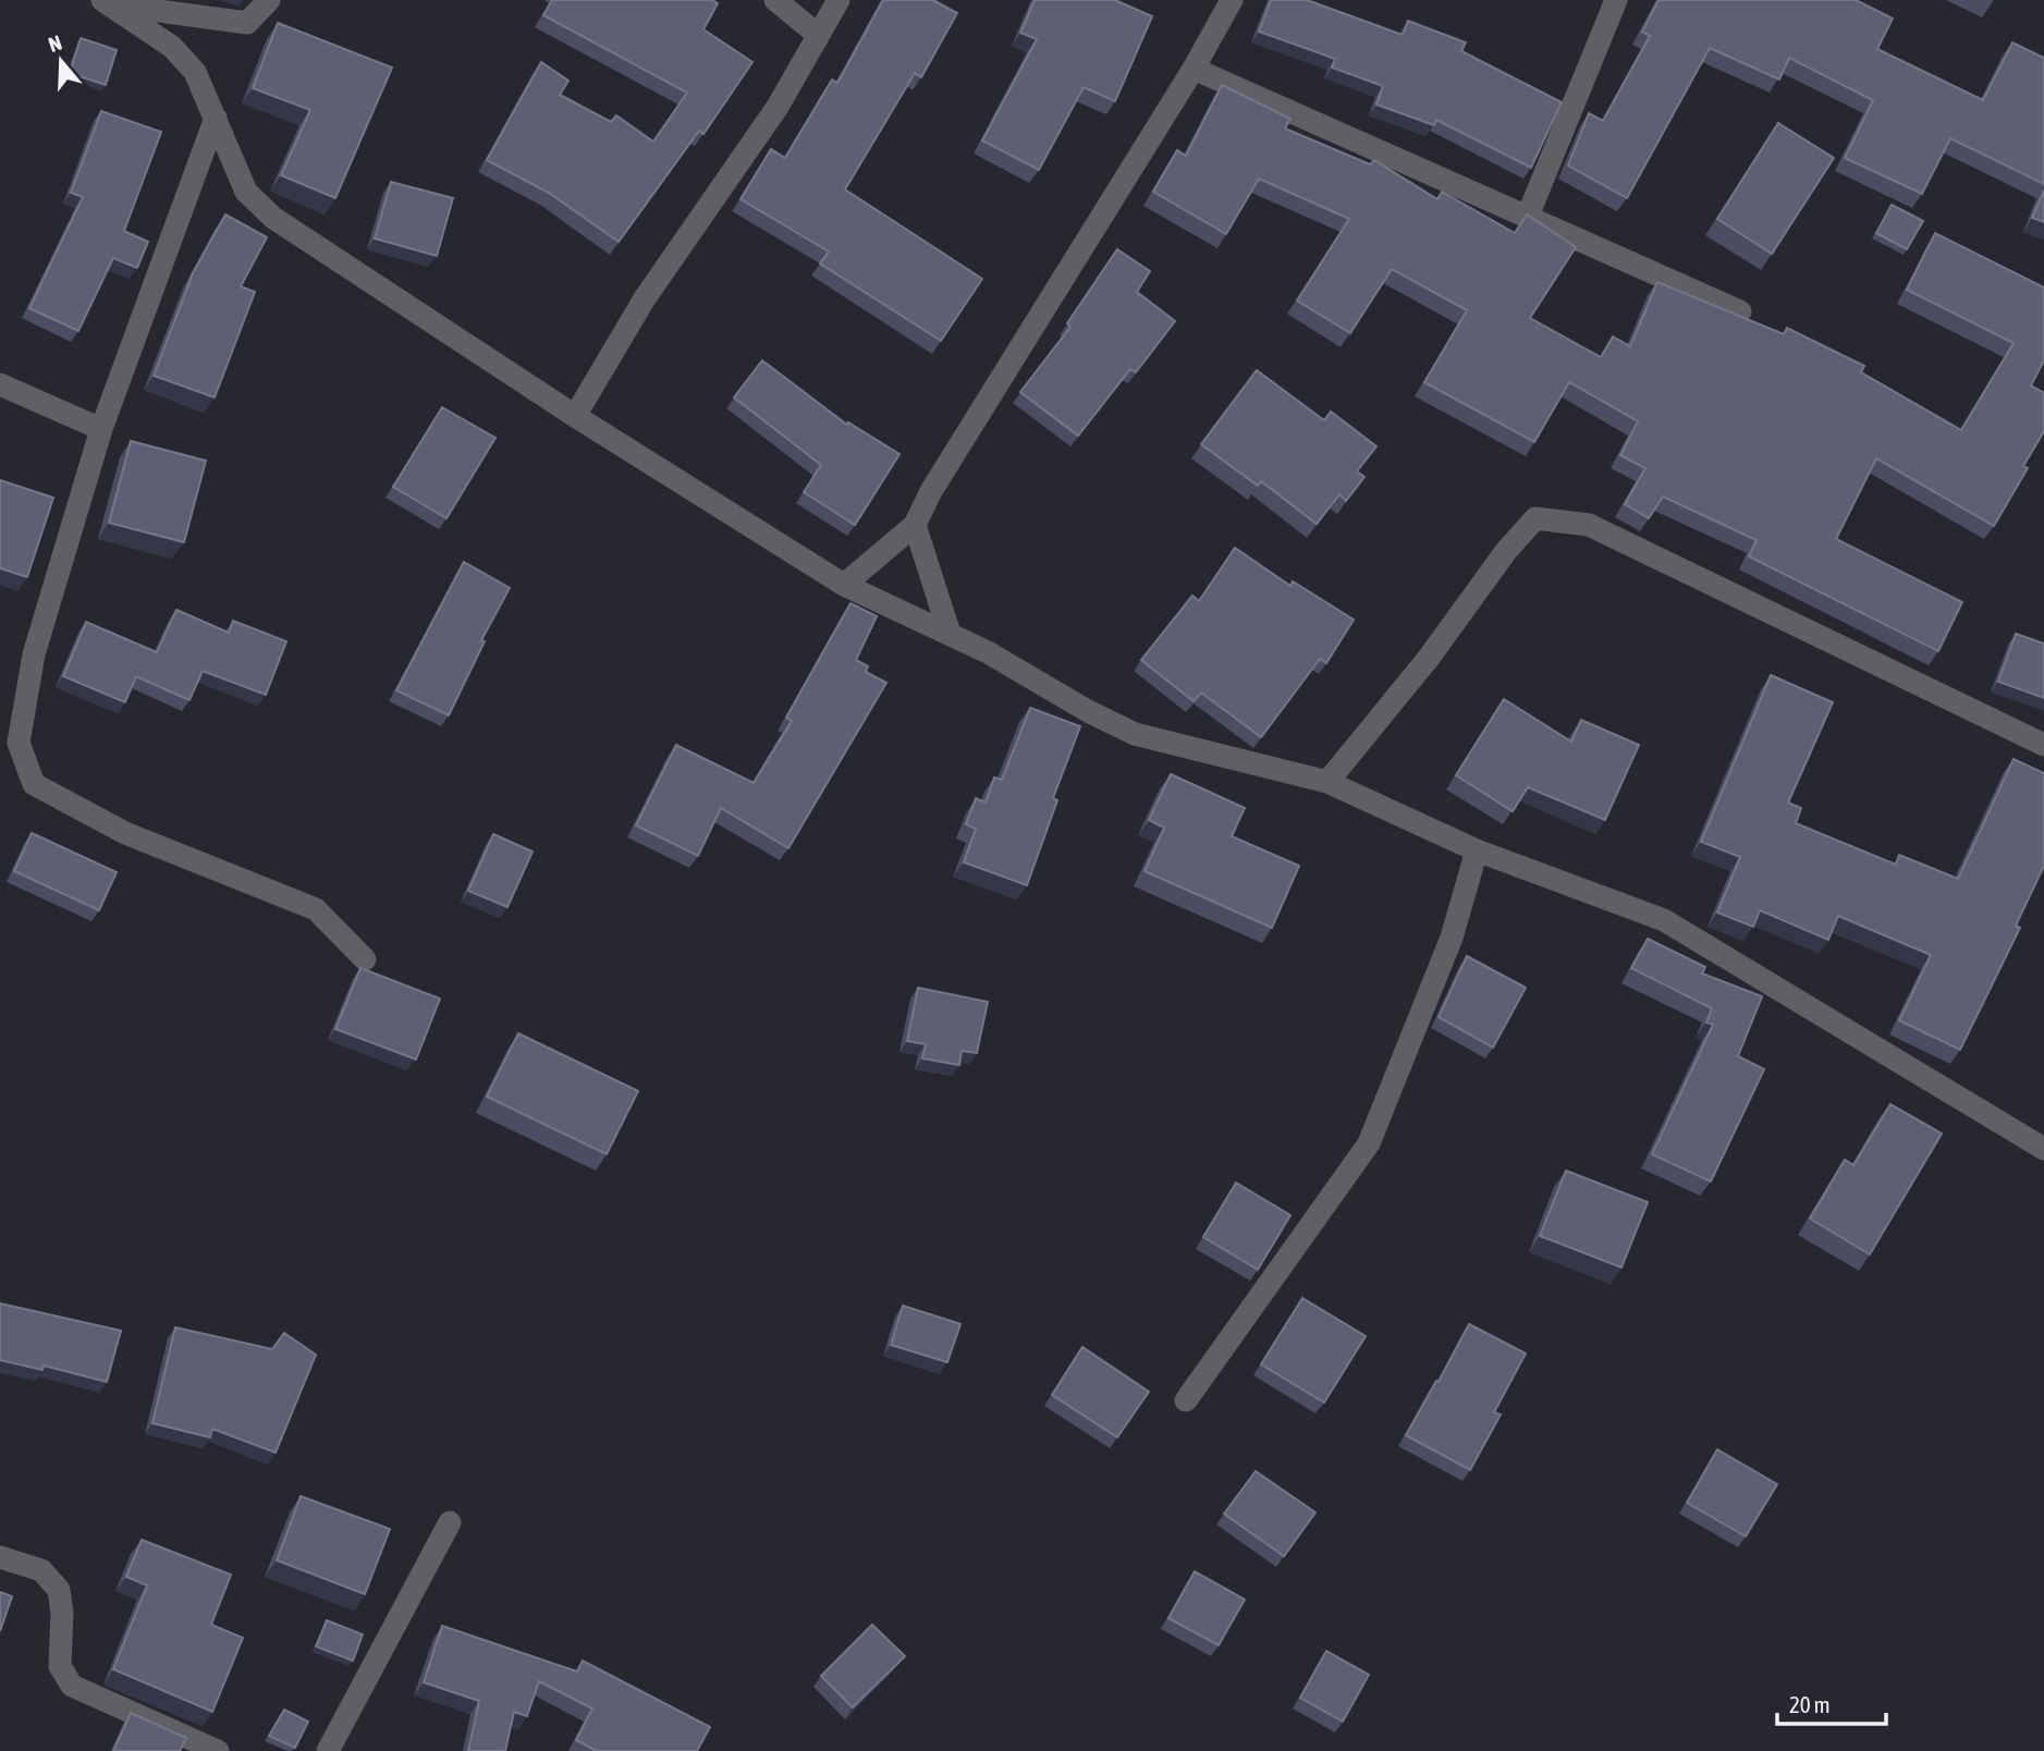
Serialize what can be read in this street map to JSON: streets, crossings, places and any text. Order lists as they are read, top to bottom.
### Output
{
  "scale_bar": "20 m",
  "north": "top"
}
